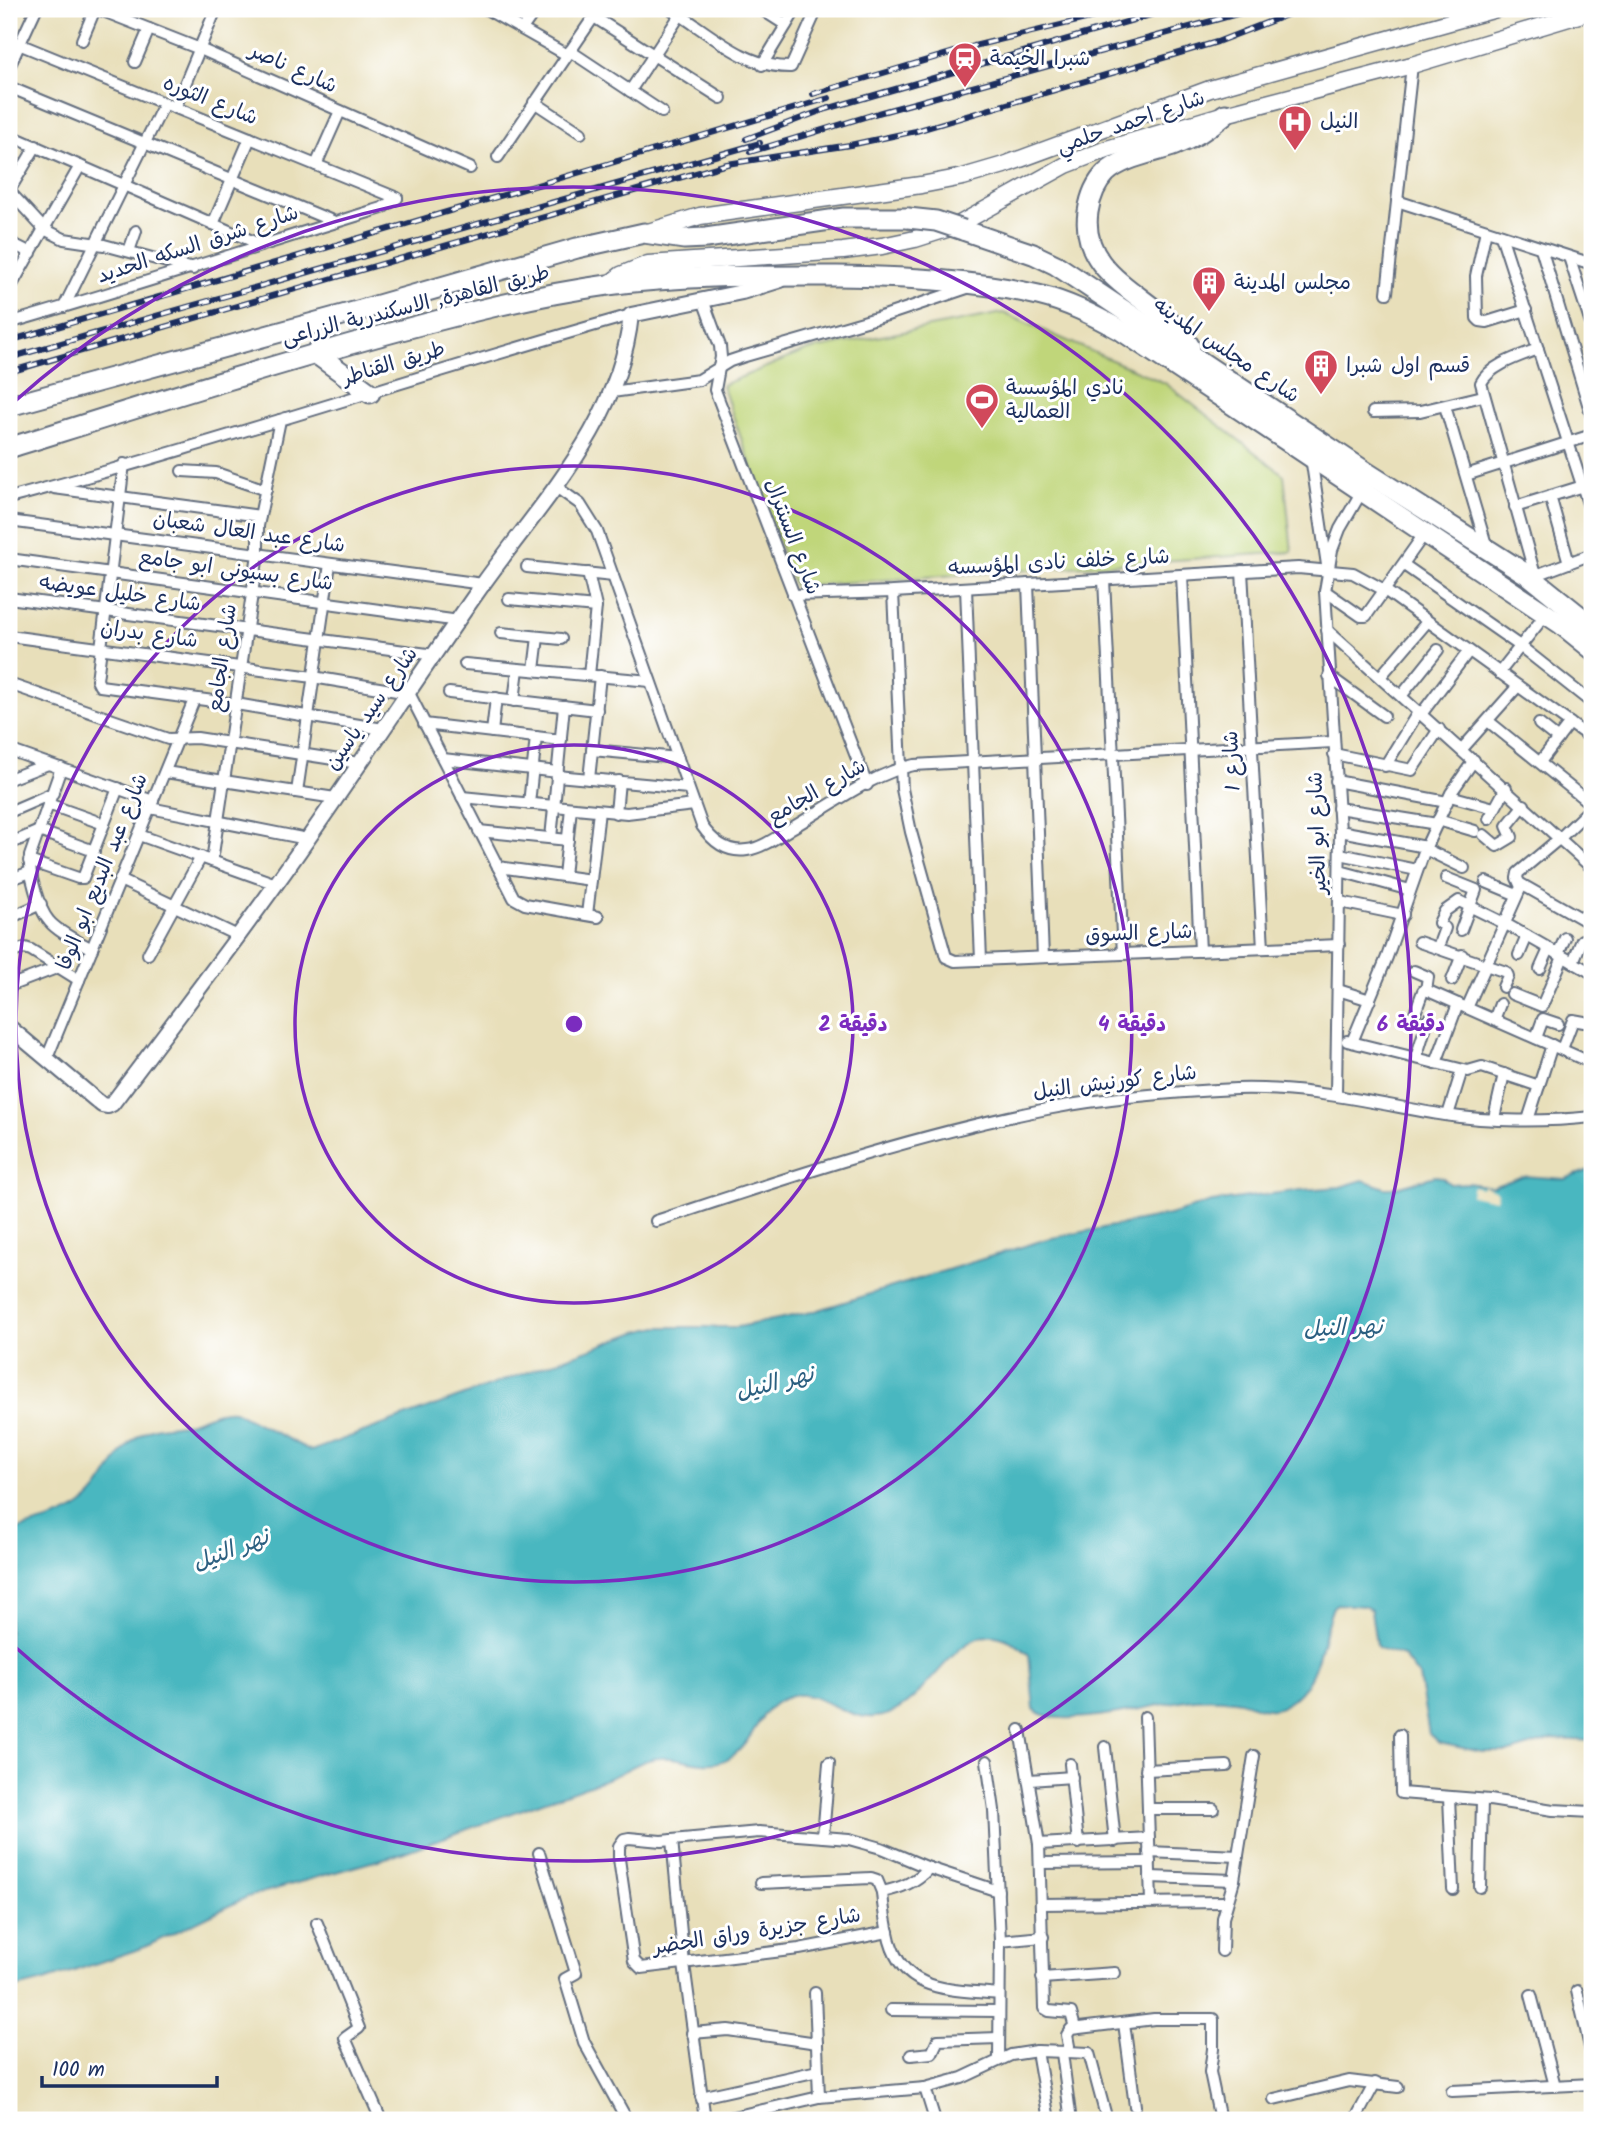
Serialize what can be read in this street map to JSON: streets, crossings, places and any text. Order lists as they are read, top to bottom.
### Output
{
  "streets": {
    "highway": ["طريق القاهرة, الاسكندرية الزراعى", "شارع مجلس المدينه"],
    "main road": ["شارع احمد حلمي"],
    "street": [
      "شارع ناصر",
      "شارع الثوره",
      "شارع شرق السكه الحديد",
      "طريق القناطر",
      "شارع عبد العال شعبان",
      "شارع السنترال",
      "شارع خلف نادى المؤسسه",
      "شارع بسيونى ابو جامع",
      "شارع خليل عويضه",
      "شارع بدران",
      "شارع الجامع",
      "شارع سيد ياسين",
      "شارع 1",
      "شارع ابو الخير",
      "شارع عبد البديع ابو الوفا",
      "شارع السوق",
      "شارع كورنيش النيل",
      "شارع جزيرة وراق الحضر"
    ]
  },
  "crossings": [
    ["شارع الثوره", "شارع شرق السكه الحديد"],
    ["شارع احمد حلمي", "طريق القاهرة, الاسكندرية الزراعى"],
    ["طريق القاهرة, الاسكندرية الزراعى", "شارع مجلس المدينه"],
    ["طريق القاهرة, الاسكندرية الزراعى", "طريق القناطر"],
    ["شارع مجلس المدينه", "شارع ابو الخير"],
    ["طريق القناطر", "شارع السنترال"],
    ["طريق القناطر", "شارع الجامع"],
    ["طريق القناطر", "شارع سيد ياسين"],
    ["شارع عبد العال شعبان", "شارع الجامع"],
    ["شارع عبد العال شعبان", "شارع سيد ياسين"],
    ["شارع السنترال", "شارع خلف نادى المؤسسه"],
    ["شارع السنترال", "شارع الجامع"],
    ["شارع خلف نادى المؤسسه", "شارع 1"],
    ["شارع خلف نادى المؤسسه", "شارع ابو الخير"],
    ["شارع بسيونى ابو جامع", "شارع الجامع"],
    ["شارع بسيونى ابو جامع", "شارع سيد ياسين"],
    ["شارع خليل عويضه", "شارع الجامع"],
    ["شارع خليل عويضه", "شارع سيد ياسين"],
    ["شارع بدران", "شارع الجامع"],
    ["شارع بدران", "شارع سيد ياسين"],
    ["شارع الجامع", "شارع سيد ياسين"],
    ["شارع الجامع", "شارع 1"],
    ["شارع الجامع", "شارع ابو الخير"],
    ["شارع الجامع", "شارع السوق"],
    ["شارع سيد ياسين", "شارع عبد البديع ابو الوفا"],
    ["شارع 1", "شارع السوق"],
    ["شارع ابو الخير", "شارع السوق"],
    ["شارع ابو الخير", "شارع كورنيش النيل"]
  ],
  "water": ["نهر النيل"],
  "places": {
    "station": ["شبرا الخيمة"],
    "hospital": ["النيل"],
    "building": ["مجلس المدينة", "قسم اول شبرا"],
    "sports": ["نادي المؤسسة العمالية"]
  },
  "scale_bar": "100 m",
  "rings": ["2 دقيقة", "4 دقيقة", "6 دقيقة"]
}
